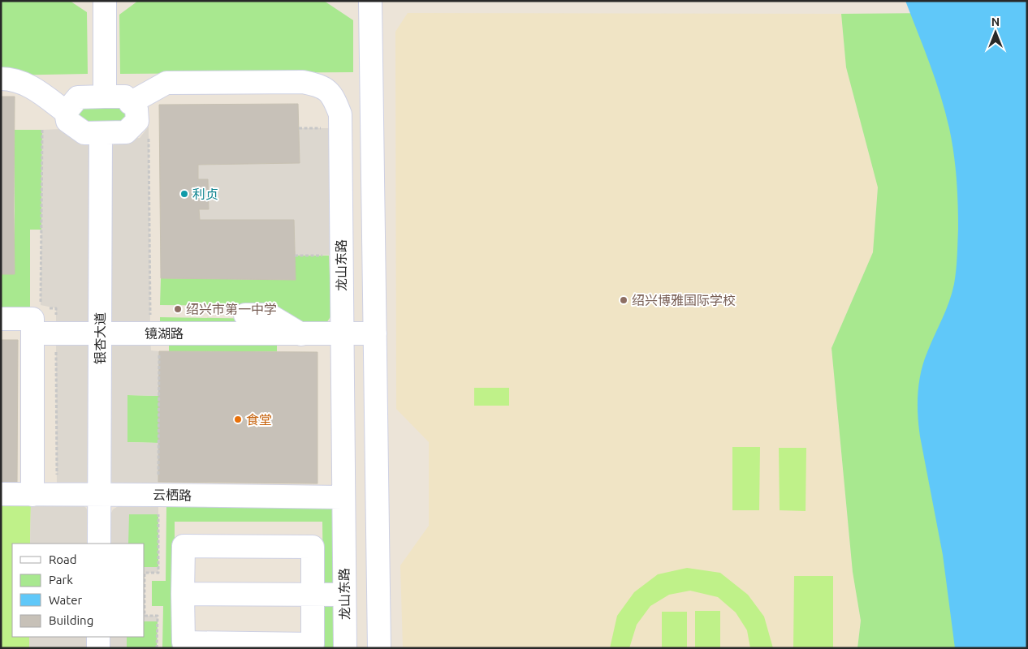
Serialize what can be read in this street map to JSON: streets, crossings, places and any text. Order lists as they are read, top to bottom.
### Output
{
  "streets": {
    "street": [
      "龙山东路",
      "镜湖路",
      "银杏大道",
      "云栖路"
    ]
  },
  "crossings": [
    ["龙山东路", "镜湖路"],
    ["龙山东路", "云栖路"],
    ["镜湖路", "银杏大道"],
    ["银杏大道", "云栖路"]
  ],
  "places": [
    "利贞",
    "绍兴博雅国际学校",
    "绍兴市第一中学",
    "食堂"
  ],
  "legend": [
    "Road",
    "Park",
    "Water",
    "Building"
  ],
  "north": "top"
}
